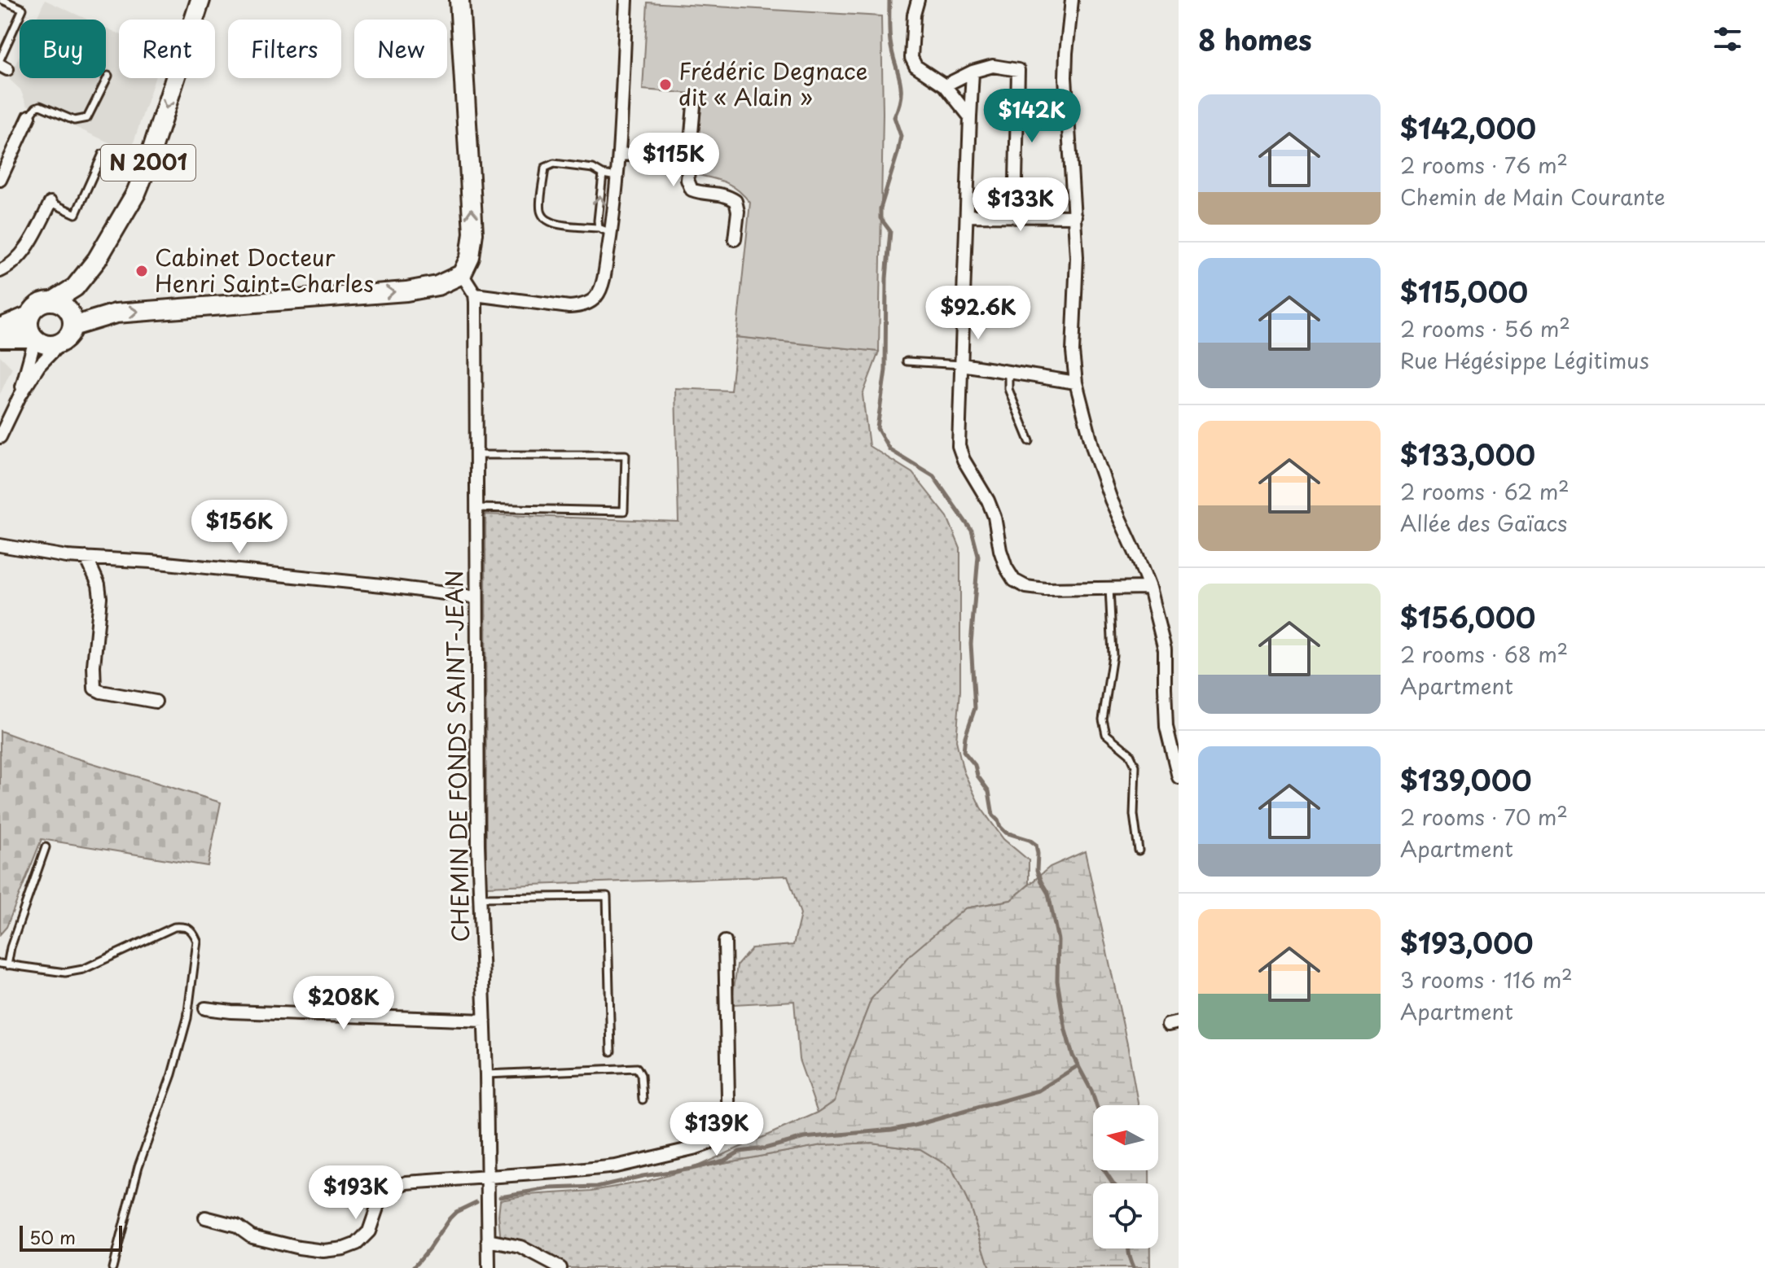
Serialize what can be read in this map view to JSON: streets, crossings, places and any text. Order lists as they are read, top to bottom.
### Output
{
  "streets": {
    "main road": ["N 2001"],
    "street": ["CHEMIN DE FONDS SAINT-JEAN"]
  },
  "places": ["Frédéric Degnace dit « Alain »", "Cabinet Docteur Henri Saint-Charles"],
  "scale_bar": "50 m",
  "north": "left",
  "page": {
    "heading": "8 homes",
    "chip": [
      "Buy",
      "Rent",
      "Filters",
      "New"
    ],
    "list": [
      {
        "name": "$142,000",
        "note": "2 rooms · 76 m² · Chemin de Main Courante"
      },
      {
        "name": "$115,000",
        "note": "2 rooms · 56 m² · Rue Hégésippe Légitimus"
      },
      {
        "name": "$133,000",
        "note": "2 rooms · 62 m² · Allée des Gaïacs"
      },
      {
        "name": "$156,000",
        "note": "2 rooms · 68 m² · Apartment"
      },
      {
        "name": "$139,000",
        "note": "2 rooms · 70 m² · Apartment"
      },
      {
        "name": "$193,000",
        "note": "3 rooms · 116 m² · Apartment"
      }
    ],
    "price": [
      "$142K",
      "$115K",
      "$133K",
      "$92.6K",
      "$156K",
      "$208K",
      "$139K",
      "$193K"
    ],
    "scale": "50 m"
  }
}
